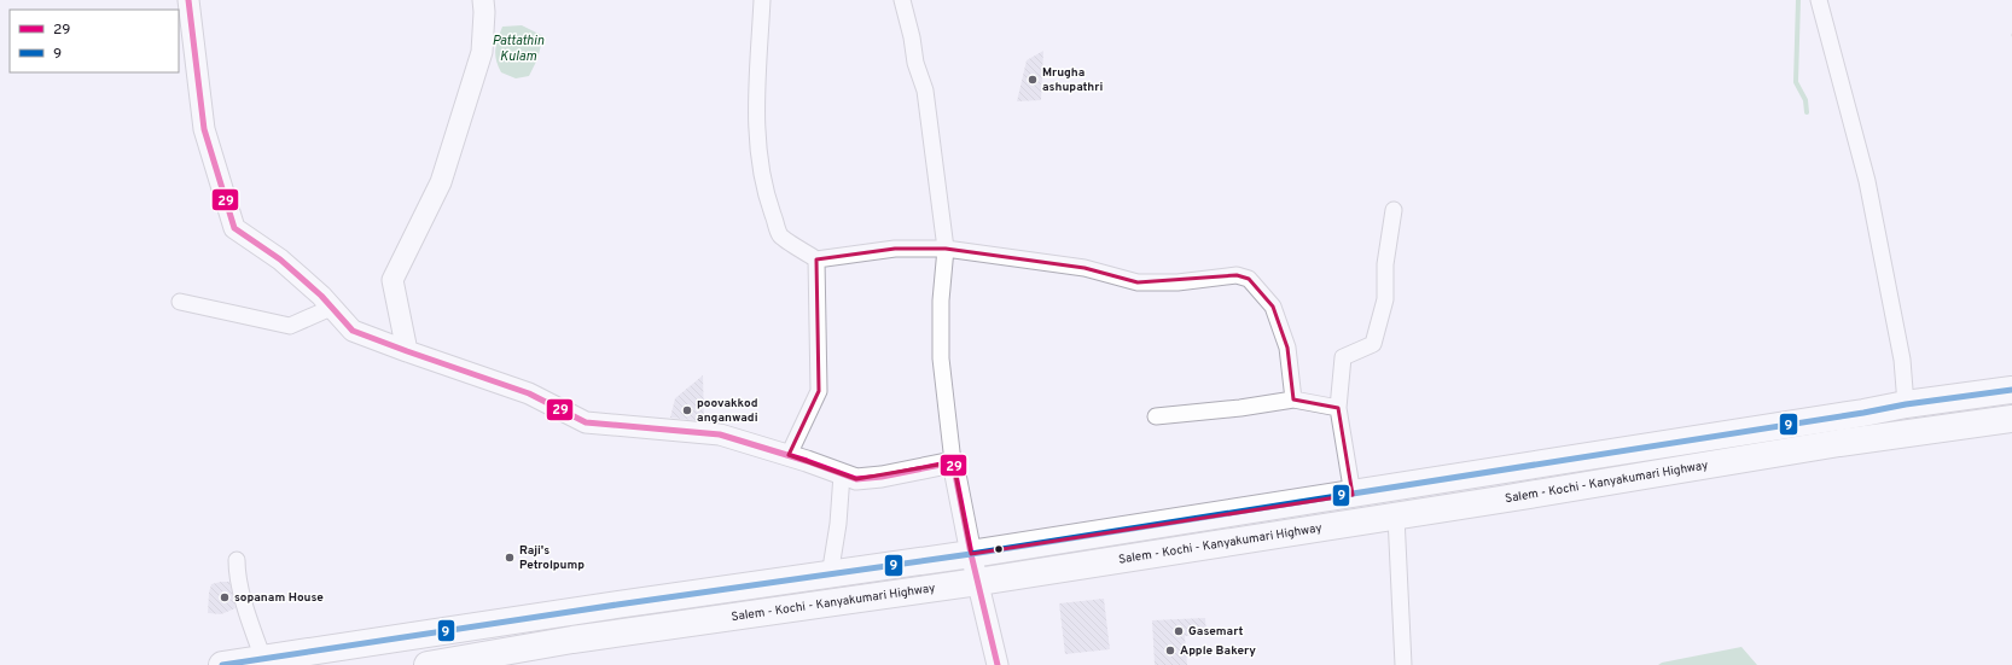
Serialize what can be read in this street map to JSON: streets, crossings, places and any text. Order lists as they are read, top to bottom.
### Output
{
  "streets": {
    "highway": ["Salem - Kochi - Kanyakumari Highway"]
  },
  "water": ["Pattathin Kulam"],
  "places": [
    "Mrugha ashupathri",
    "poovakkod anganwadi",
    "Raji's Petrolpump",
    "sopanam House",
    "Gasemart",
    "Apple Bakery"
  ],
  "lines": ["transit line 29", "transit line 9"],
  "legend": ["29", "9"]
}
